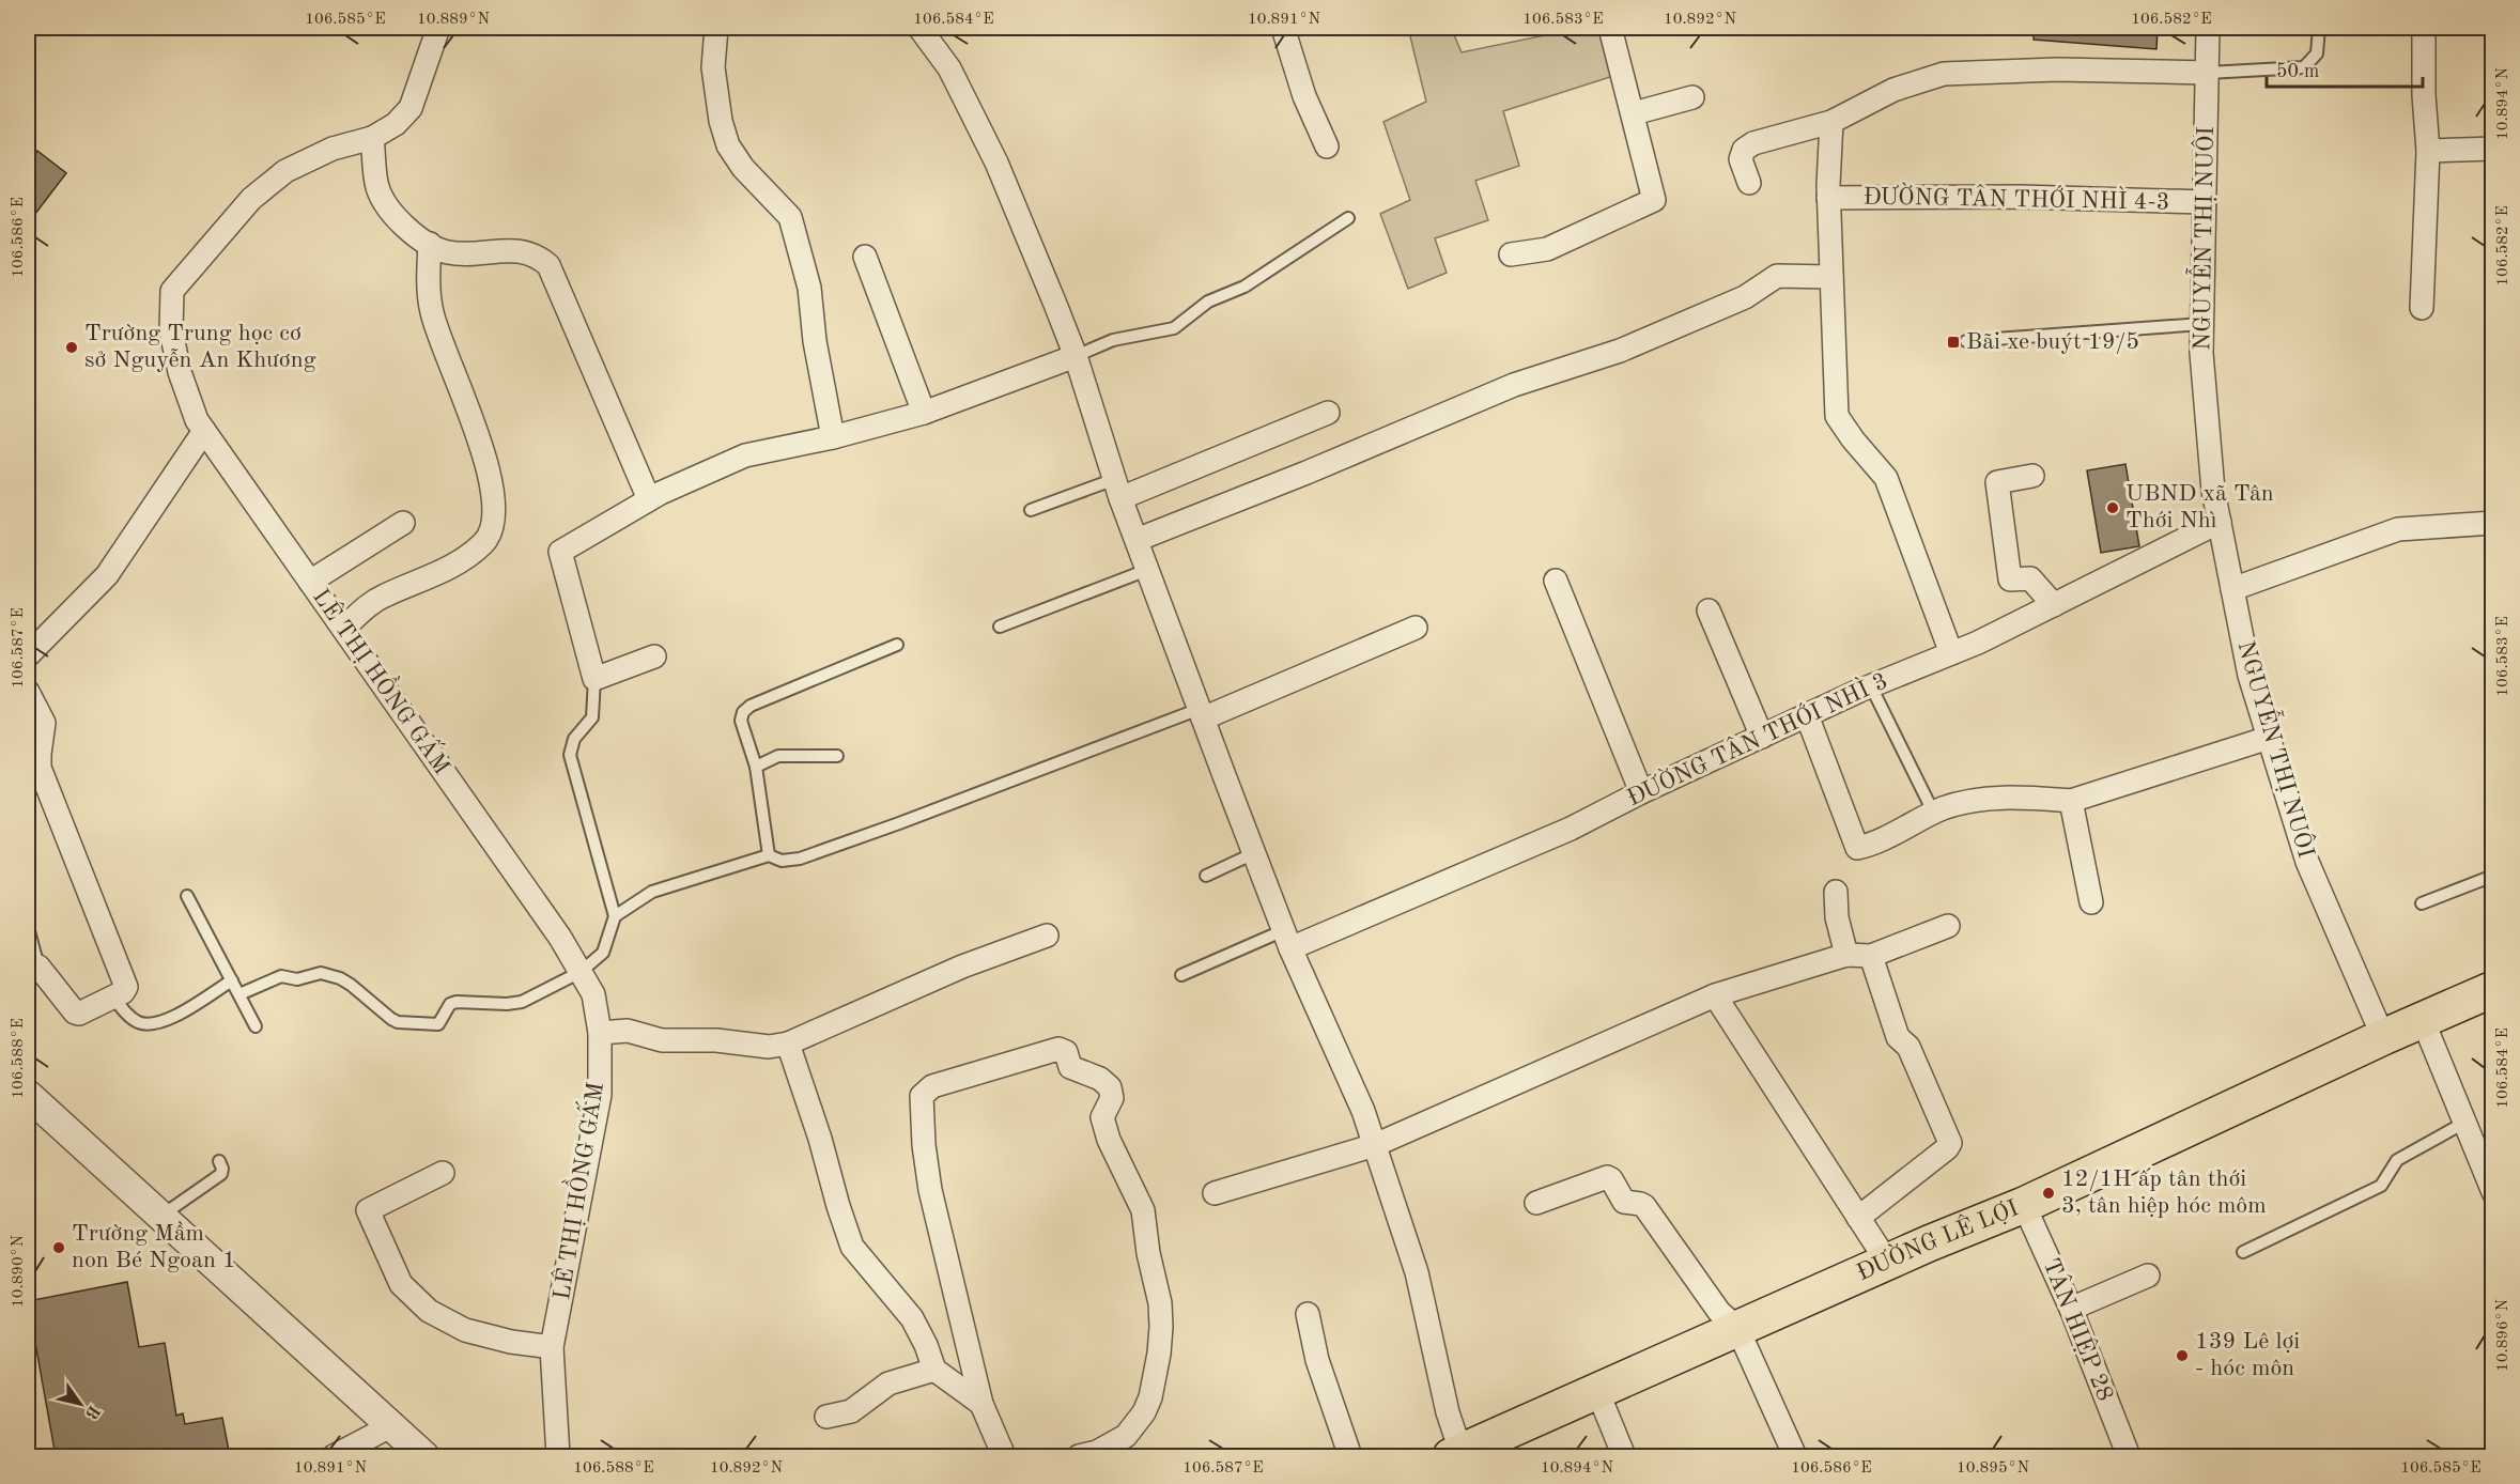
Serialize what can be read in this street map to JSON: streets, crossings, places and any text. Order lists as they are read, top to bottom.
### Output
{
  "streets": {
    "main road": ["ĐƯỜNG LÊ LỢI"],
    "street": [
      "ĐƯỜNG TÂN THỚI NHÌ 4-3",
      "NGUYỄN THỊ NUÔI",
      "LÊ THỊ HỒNG GẤM",
      "ĐƯỜNG TÂN THỚI NHÌ 3",
      "TÂN HIỆP 28"
    ]
  },
  "crossings": [
    ["ĐƯỜNG TÂN THỚI NHÌ 4-3", "NGUYỄN THỊ NUÔI"],
    ["NGUYỄN THỊ NUÔI", "ĐƯỜNG TÂN THỚI NHÌ 3"],
    ["NGUYỄN THỊ NUÔI", "ĐƯỜNG LÊ LỢI"],
    ["ĐƯỜNG LÊ LỢI", "TÂN HIỆP 28"]
  ],
  "places": {
    "transit": ["Bãi xe buýt 19/5"],
    "other": [
      "Trường Trung học cơ sở Nguyễn An Khương",
      "UBND xã Tân Thới Nhì",
      "12/1H ấp tân thới 3, tân hiệp hóc môm",
      "Trường Mầm non Bé Ngoan 1",
      "139 Lê lợi - hóc môn"
    ]
  },
  "scale_bar": "50 m",
  "north": "bottom right",
  "coordinates": [
    "106.585°E",
    "10.889°N",
    "106.584°E",
    "10.891°N",
    "106.583°E",
    "10.892°N",
    "106.582°E",
    "10.894°N",
    "106.586°E",
    "106.587°E",
    "106.588°E",
    "10.890°N",
    "10.896°N",
    "10.895°N"
  ]
}
